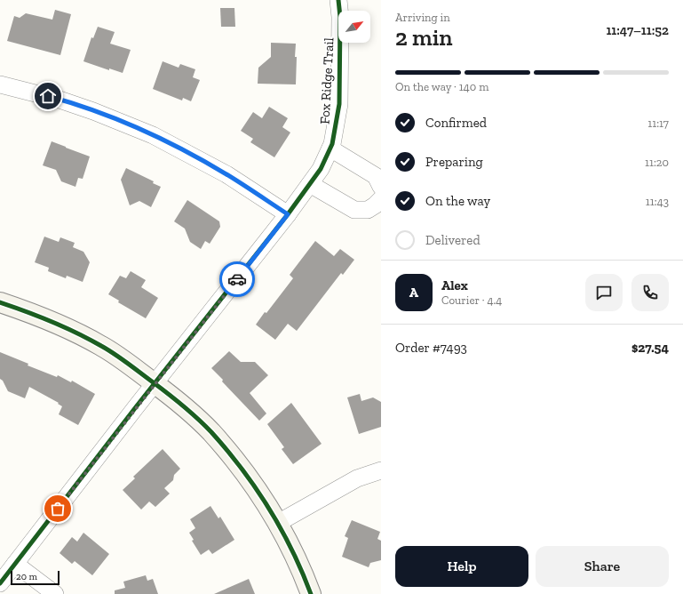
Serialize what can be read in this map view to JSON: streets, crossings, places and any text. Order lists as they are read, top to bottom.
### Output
{
  "streets": {
    "street": ["Fox Ridge Trail"]
  },
  "scale_bar": "20 m",
  "north": "top right",
  "page": {
    "heading": ["2 min", "Arriving in", "11:47–11:52"],
    "panel": [
      "Alex",
      "Courier · 4.4",
      "Order #7493",
      "$27.54"
    ],
    "bar": "On the way · 140 m",
    "list": [
      ["Confirmed", "11:17"],
      ["Preparing", "11:20"],
      ["On the way", "11:43"],
      "Delivered"
    ],
    "round": "A",
    "buttons": ["Help", "Share"],
    "scale": "20 m"
  }
}
